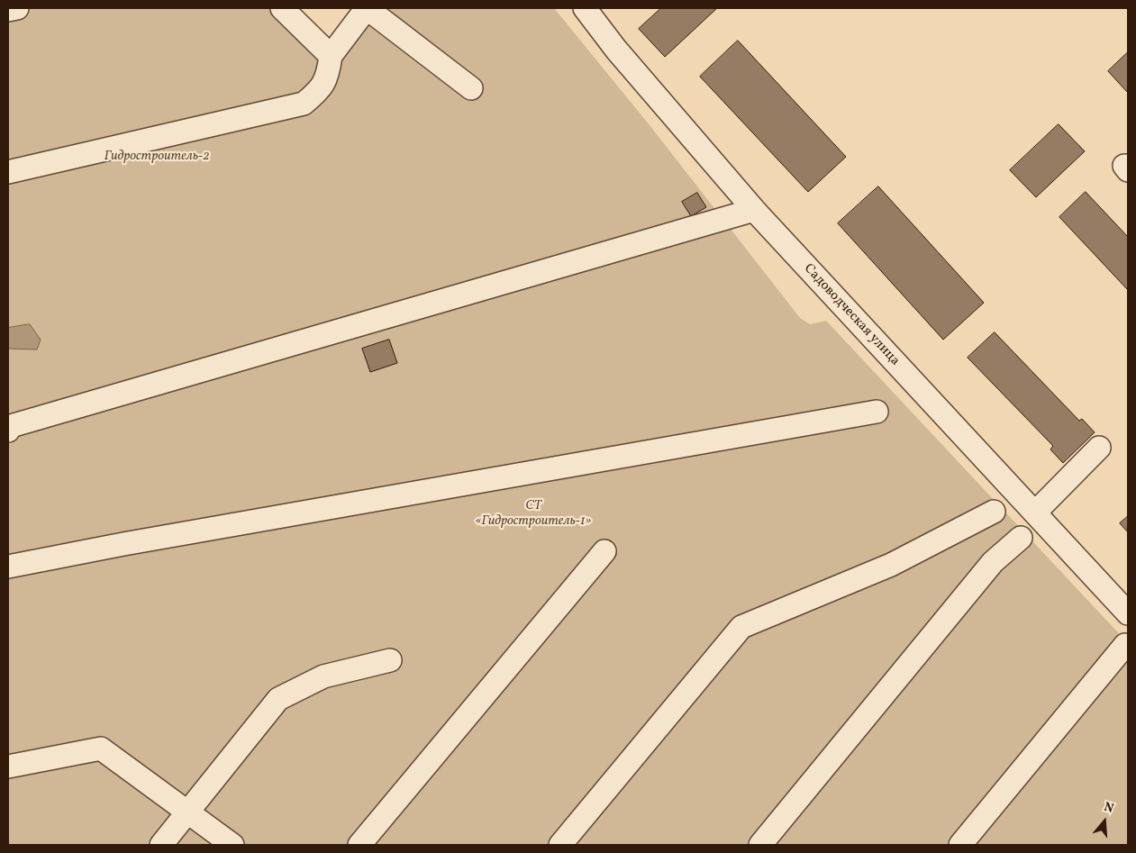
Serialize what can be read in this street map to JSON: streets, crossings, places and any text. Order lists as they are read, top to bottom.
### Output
{
  "streets": {
    "street": ["Садоводческая улица"]
  },
  "parks": ["Гидростроитель-2", "СТ «Гидростроитель-1»"],
  "north": "top"
}
